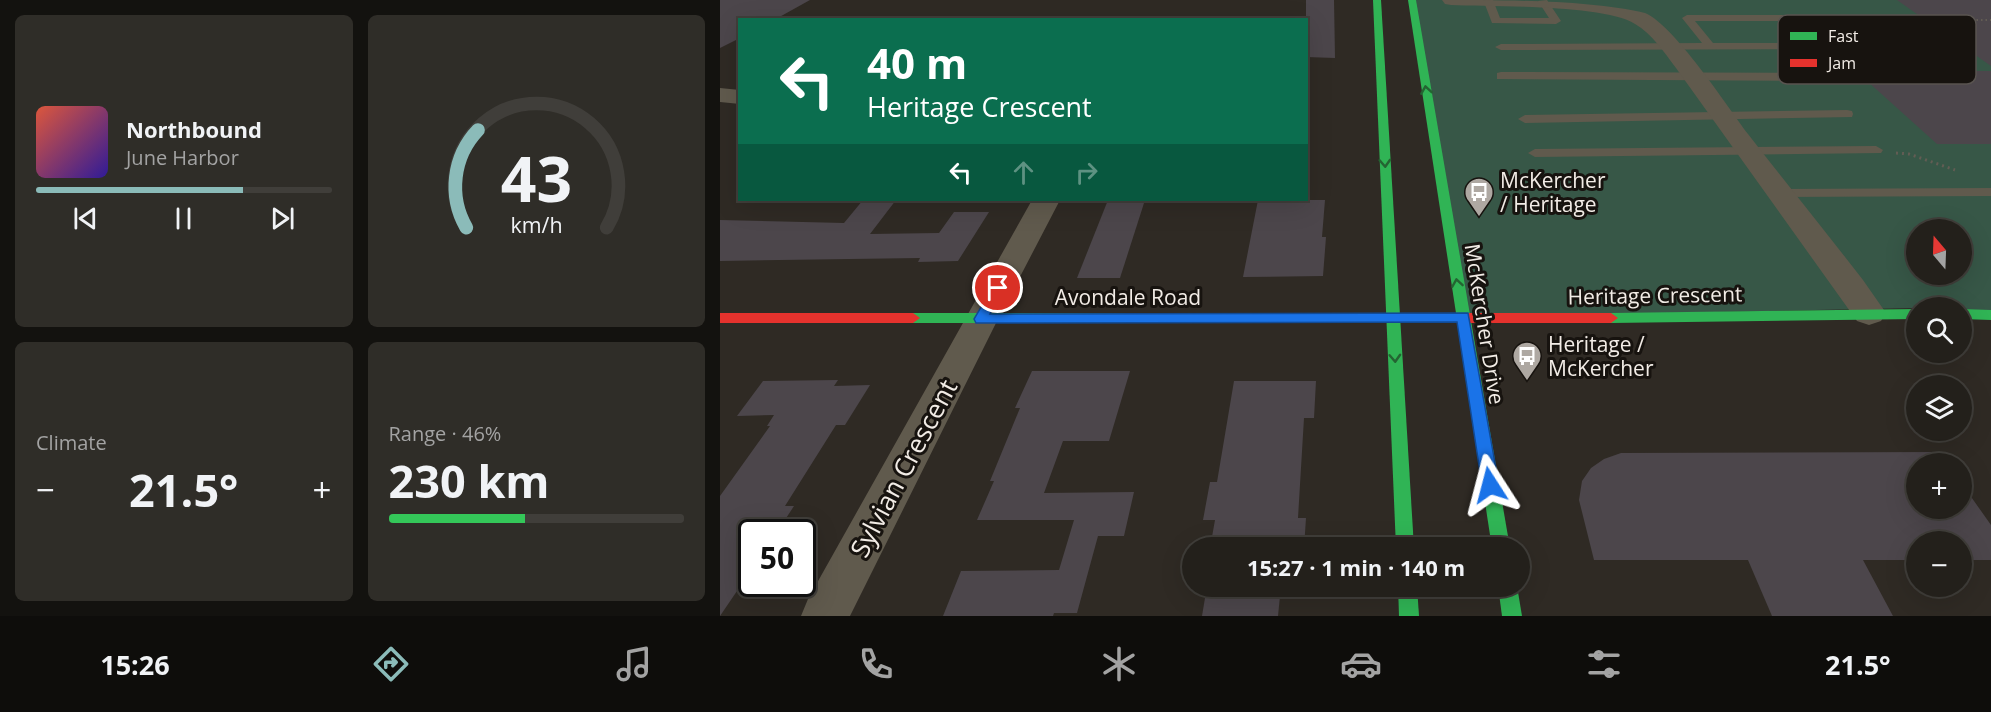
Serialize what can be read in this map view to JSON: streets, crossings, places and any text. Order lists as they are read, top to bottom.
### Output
{
  "streets": {
    "main road": ["Heritage Crescent", "Avondale Road", "McKercher Drive"],
    "street": ["Sylvian Crescent"]
  },
  "crossings": [
    ["Heritage Crescent", "Avondale Road"],
    ["Heritage Crescent", "McKercher Drive"],
    ["Avondale Road", "Sylvian Crescent"]
  ],
  "places": {
    "bus stop": ["McKercher / Heritage", "Heritage / McKercher"]
  },
  "legend": ["Fast", "Jam"],
  "north": "top",
  "page": {
    "turn": ["40 m", "Heritage Crescent"],
    "song": ["Northbound", "June Harbor"],
    "map_buttons": ["+", "−"],
    "tile": [
      "Climate",
      ["Range · 46%", "230 km"]
    ],
    "heat": ["−", "21.5°", "+"],
    "limit": "50",
    "trip": "15:27 · 1 min · 140 m",
    "tabs": ["15:26", "21.5°"],
    "gauge": ["43", "km/h"]
  }
}
